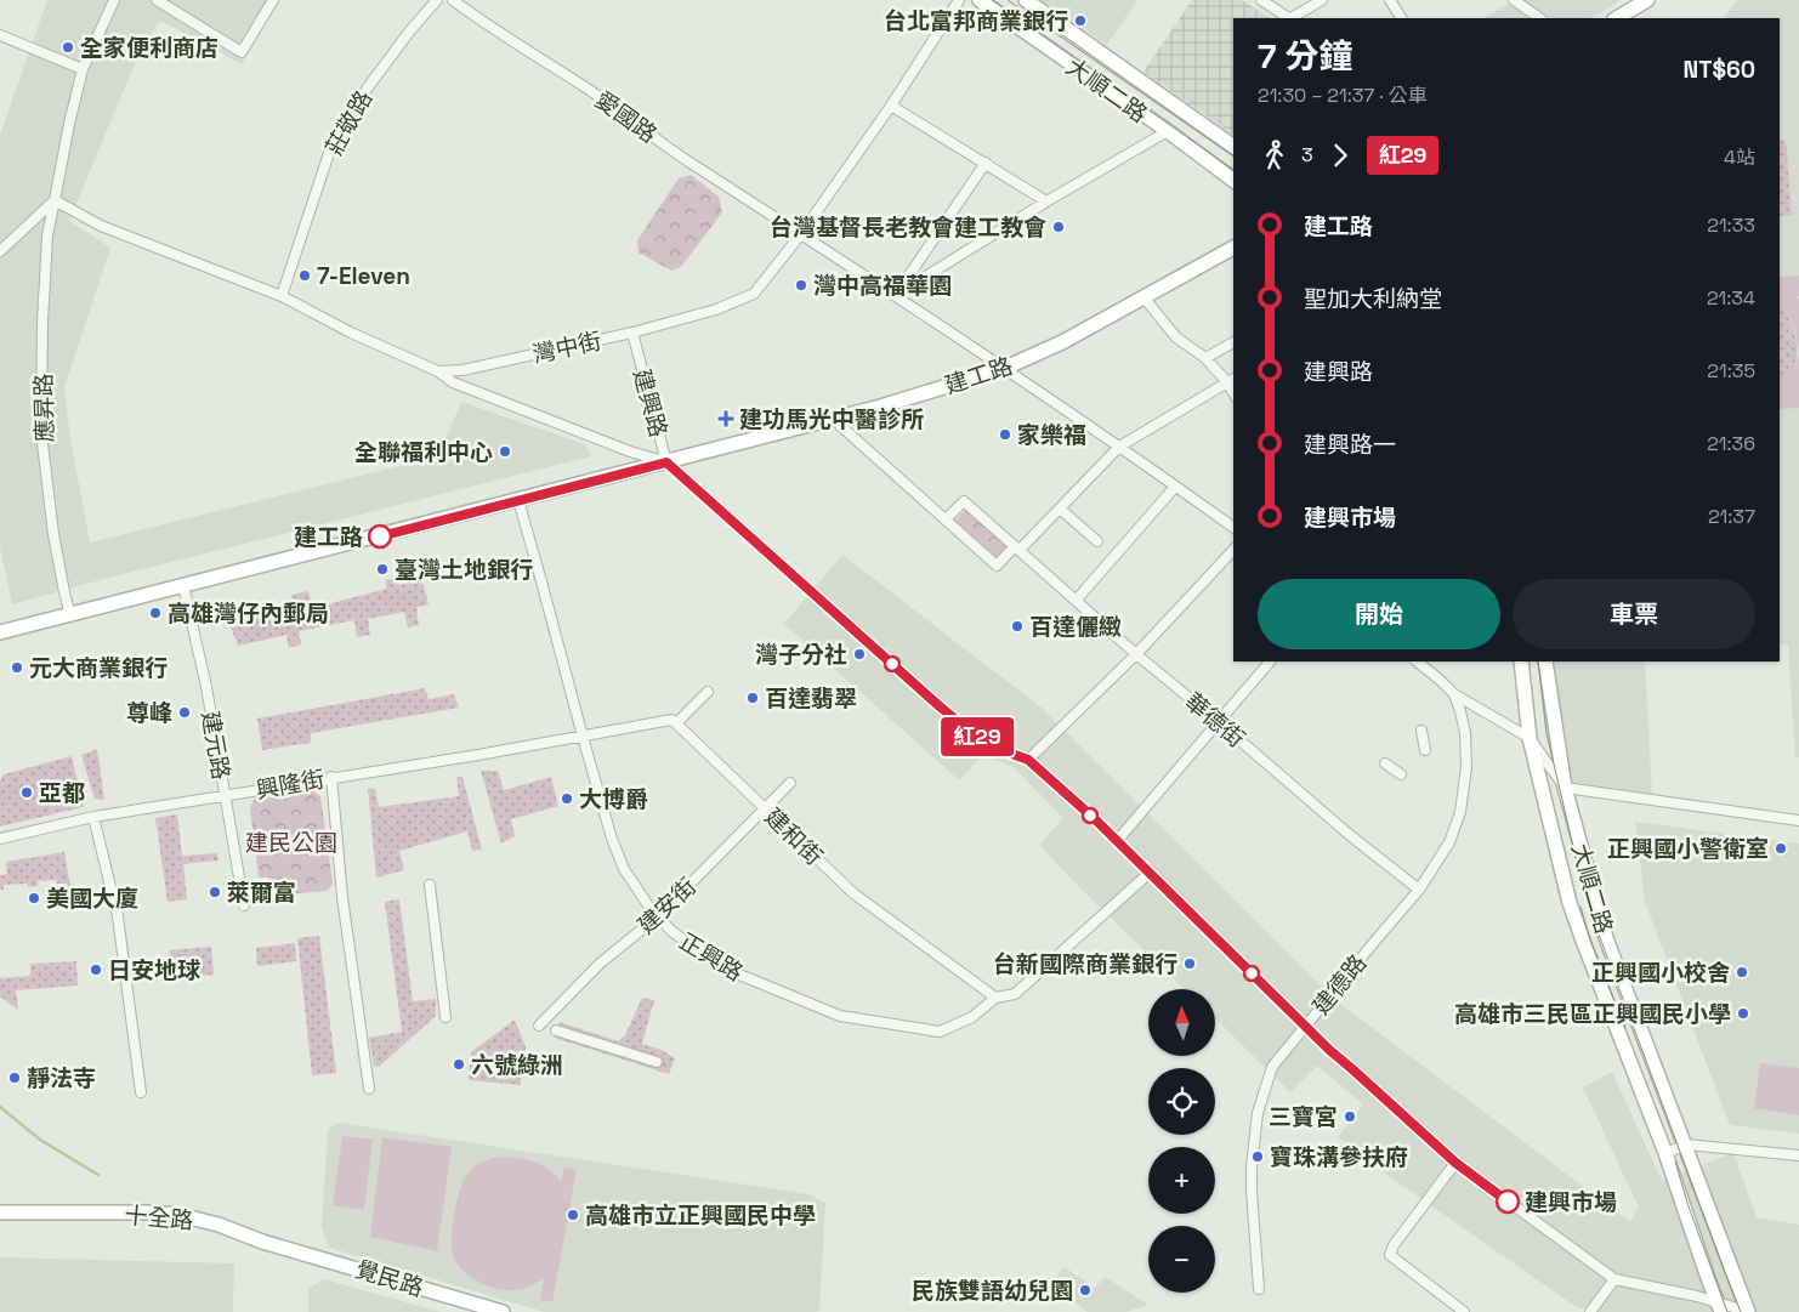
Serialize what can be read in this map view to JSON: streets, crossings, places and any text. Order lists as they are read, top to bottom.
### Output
{
  "streets": {
    "street": [
      "大順二路",
      "愛國路",
      "莊敬路",
      "灣中街",
      "建工路",
      "建興路",
      "應昇路",
      "華德街",
      "建元路",
      "興隆街",
      "建和街",
      "建安街",
      "正興路",
      "建德路",
      "十全路",
      "覺民路"
    ]
  },
  "crossings": [
    ["大順二路", "建興路"],
    ["大順二路", "建德路"],
    ["愛國路", "灣中街"],
    ["愛國路", "建工路"],
    ["灣中街", "建興路"],
    ["建工路", "建興路"],
    ["建工路", "應昇路"],
    ["建工路", "建元路"],
    ["建工路", "正興路"],
    ["建興路", "正興路"],
    ["建興路", "建德路"],
    ["華德街", "建德路"],
    ["建元路", "興隆街"],
    ["興隆街", "正興路"],
    ["建和街", "建安街"],
    ["建和街", "正興路"],
    ["建安街", "正興路"],
    ["十全路", "覺民路"]
  ],
  "parks": ["建民公園"],
  "places": {
    "other": [
      "台北富邦商業銀行",
      "全家便利商店",
      "台灣基督長老教會建工教會",
      "7-Eleven",
      "灣中高福華園",
      "家樂福",
      "全聯福利中心",
      "建工路",
      "臺灣土地銀行",
      "高雄灣仔內郵局",
      "百達儷緻",
      "灣子分社",
      "元大商業銀行",
      "百達翡翠",
      "尊峰",
      "亞都",
      "大博爵",
      "正興國小警衛室",
      "萊爾富",
      "美國大廈",
      "台新國際商業銀行",
      "日安地球",
      "正興國小校舍",
      "高雄市三民區正興國民小學",
      "六號綠洲",
      "靜法寺",
      "三寶宮",
      "寶珠溝參扶府",
      "建興市場",
      "高雄市立正興國民中學",
      "民族雙語幼兒園"
    ],
    "health": ["建功馬光中醫診所"]
  },
  "lines": ["bus line 紅29"],
  "north": "top",
  "page": {
    "on_map": "紅29",
    "heading": ["7 分鐘", "21:30 – 21:37 · 公車", "NT$60"],
    "legs": ["3", "紅29", "4站"],
    "list": [
      {
        "name": "建工路",
        "value": "21:33"
      },
      {
        "name": "聖加大利納堂",
        "value": "21:34"
      },
      {
        "name": "建興路",
        "value": "21:35"
      },
      {
        "name": "建興路一",
        "value": "21:36"
      },
      {
        "name": "建興市場",
        "value": "21:37"
      }
    ],
    "buttons": ["開始", "車票"],
    "map_buttons": ["+", "−"]
  }
}
